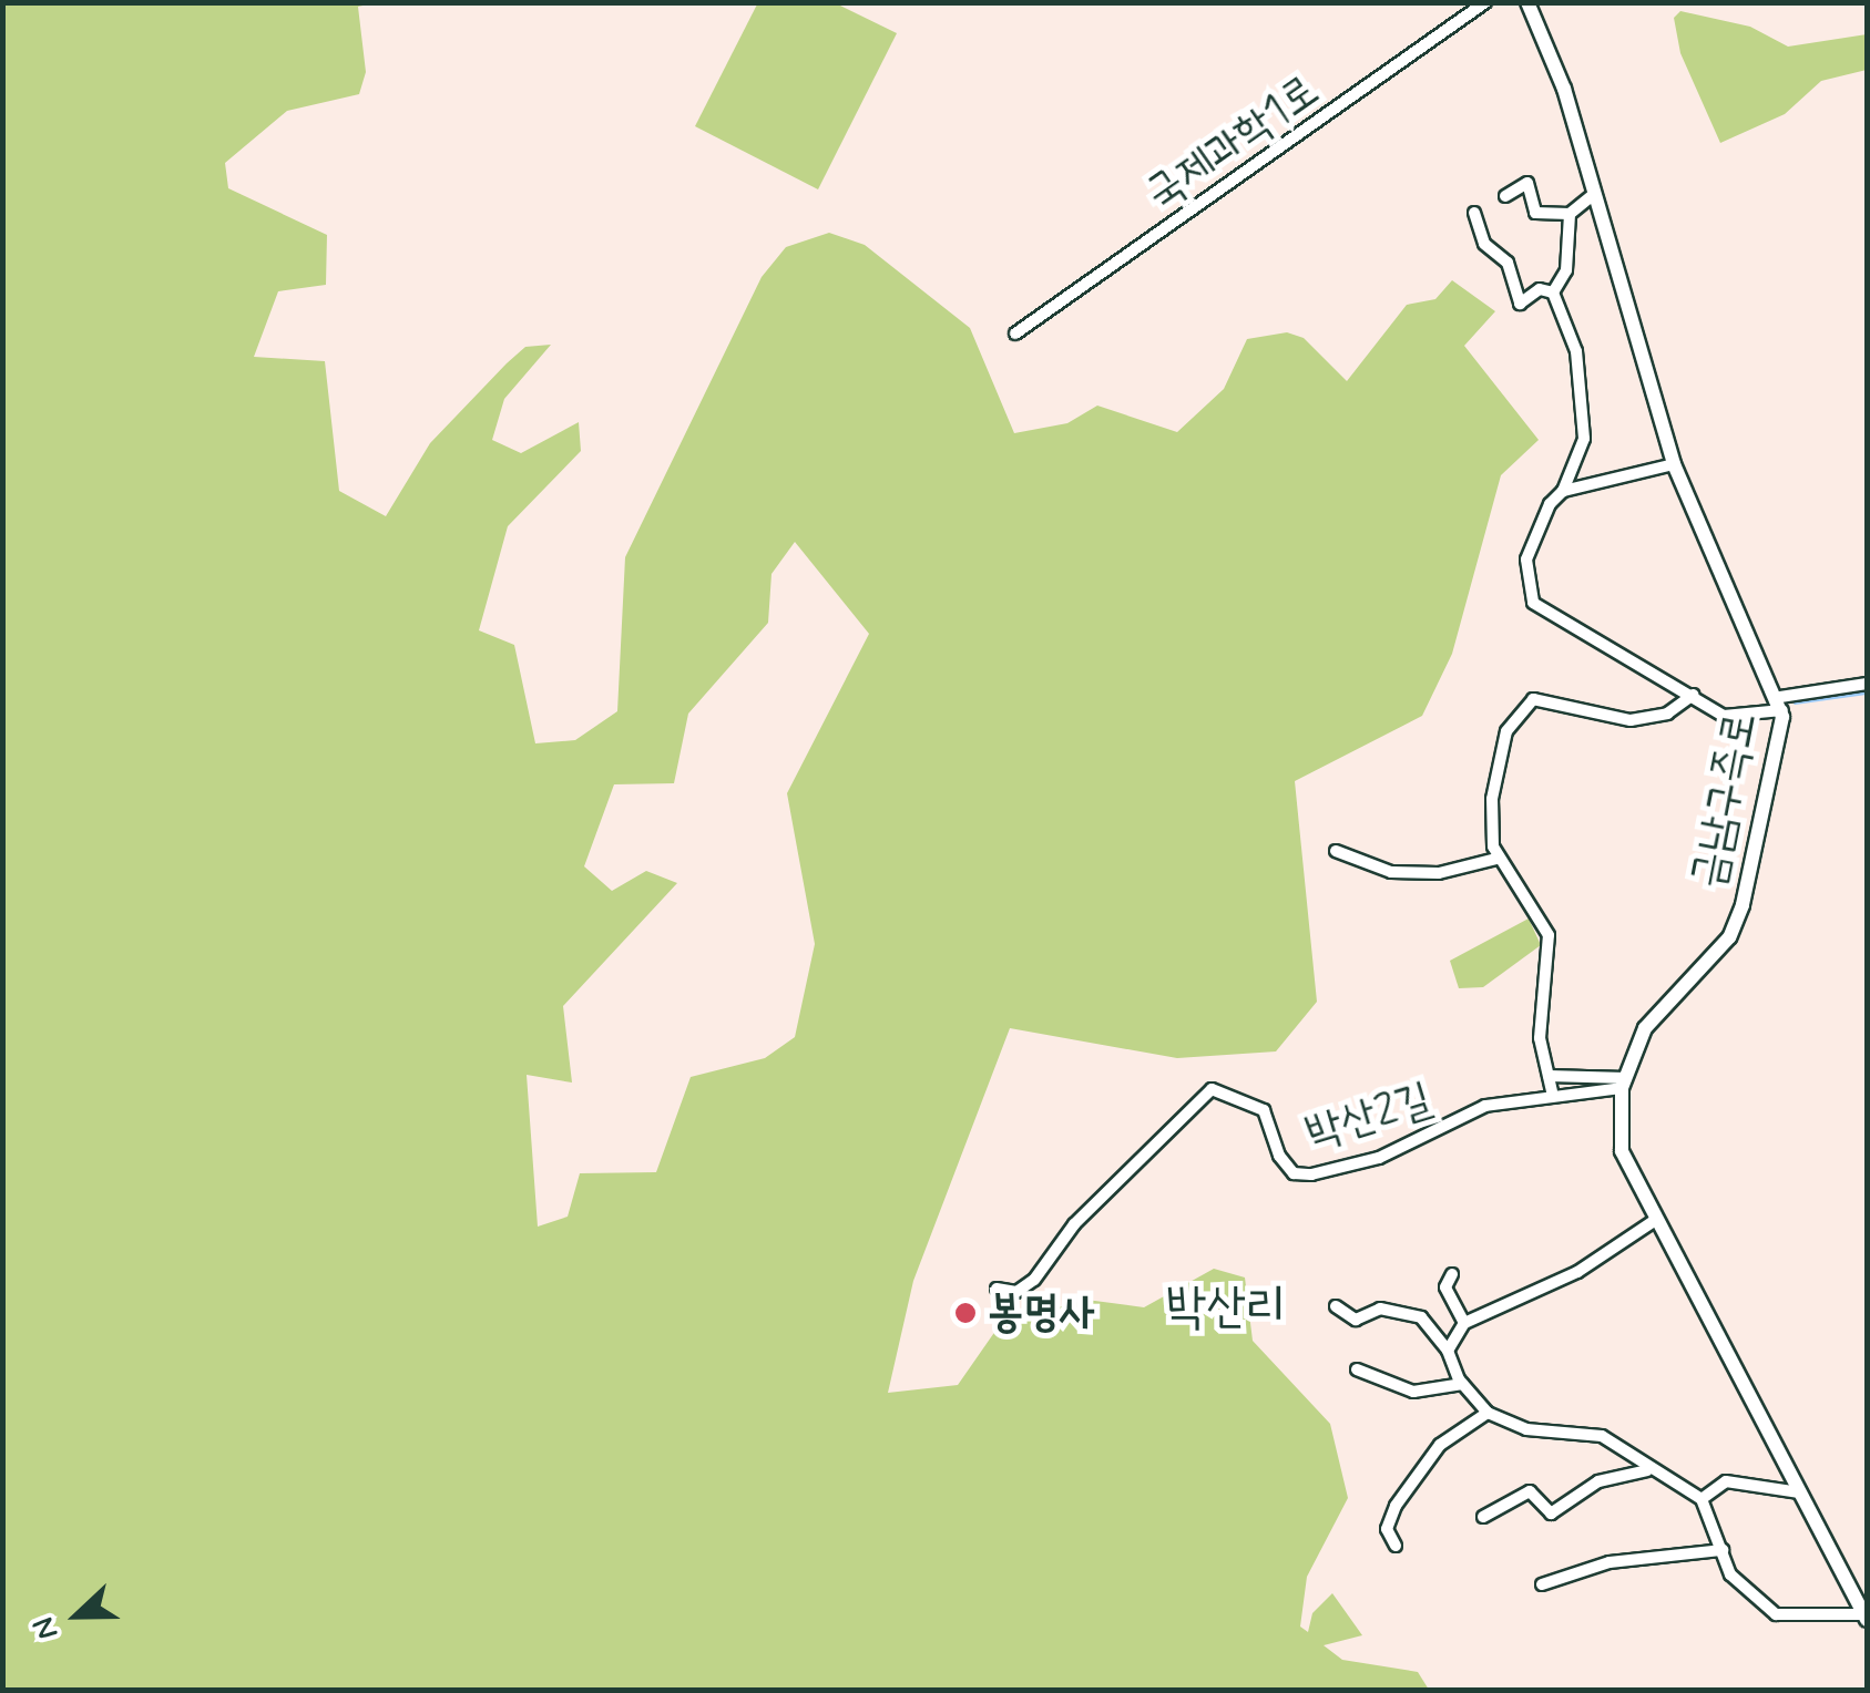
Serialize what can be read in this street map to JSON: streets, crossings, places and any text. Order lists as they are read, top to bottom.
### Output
{
  "streets": {
    "main road": ["금남구즉로"],
    "street": ["국제과학1로", "박산2길"]
  },
  "crossings": [
    ["금남구즉로", "박산2길"]
  ],
  "districts": ["박산리"],
  "places": ["봉명사"],
  "north": "left"
}
